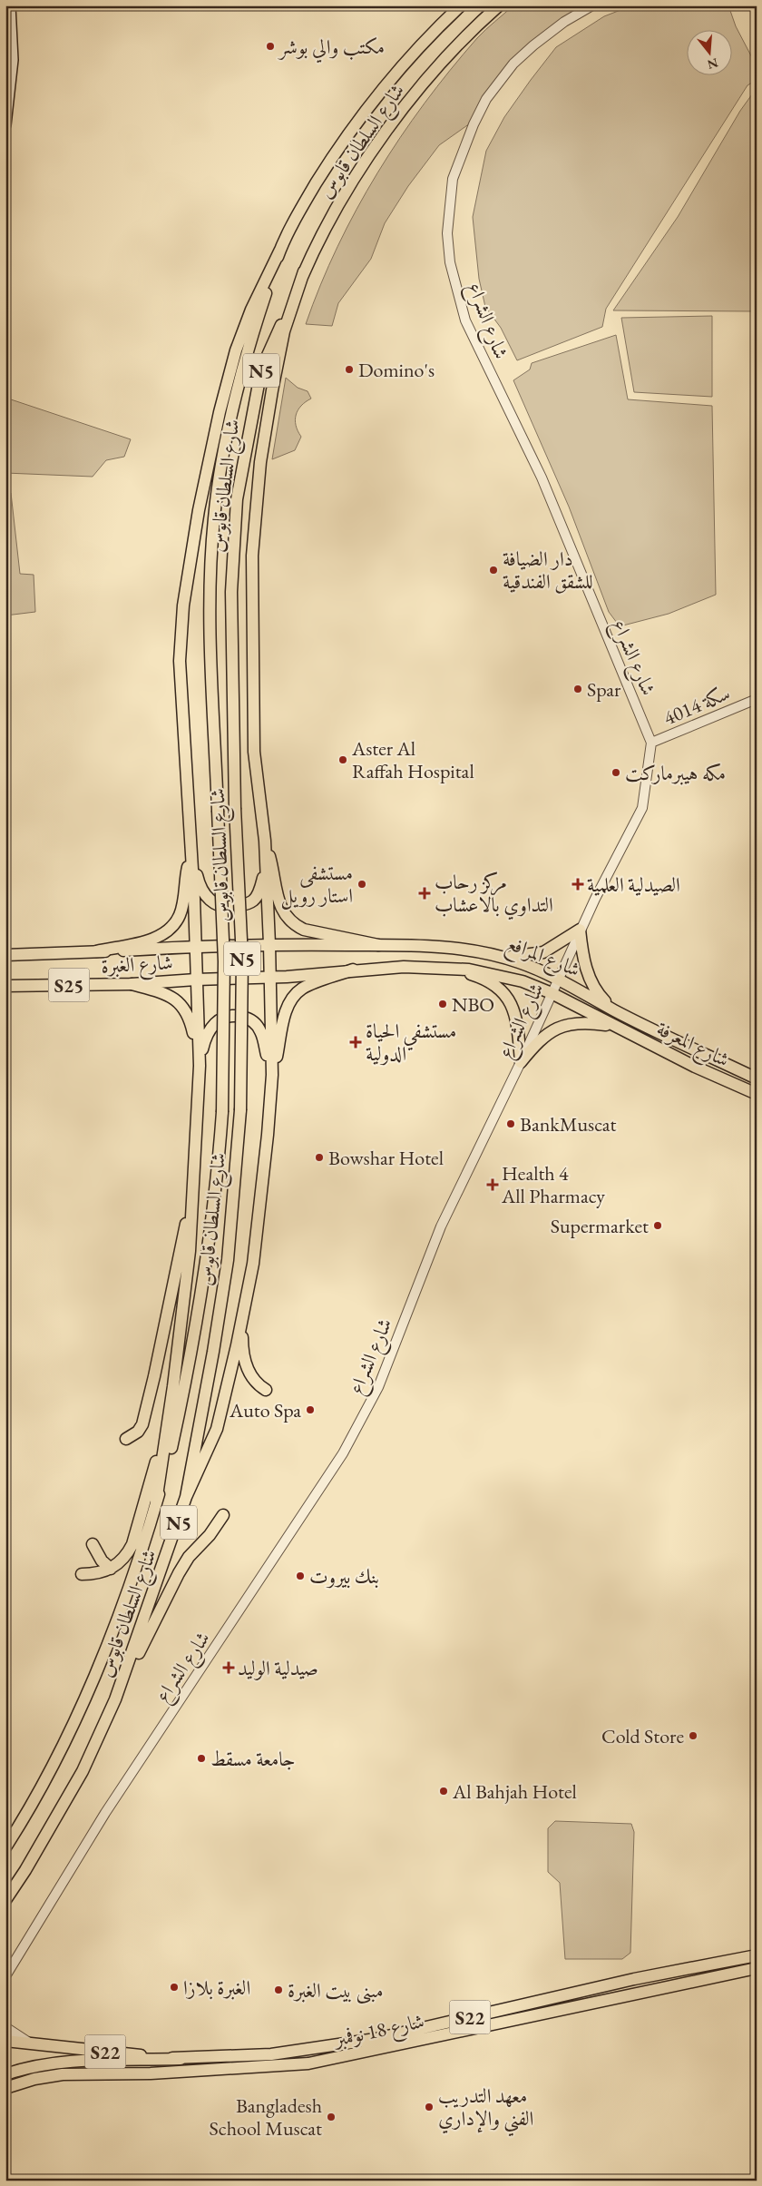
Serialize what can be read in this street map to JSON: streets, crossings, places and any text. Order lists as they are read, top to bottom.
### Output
{
  "streets": {
    "main road": [
      "شارع السلطان قابوس",
      "N5",
      "شارع المرافع",
      "شارع الغبرة",
      "S25",
      "شارع المعرفة",
      "S22",
      "شارع 18 نوفمبر"
    ],
    "street": ["شارع الشراع", "سكة 4014"]
  },
  "crossings": [
    ["شارع الشراع", "سكة 4014"],
    ["شارع الشراع", "شارع المرافع"],
    ["شارع المرافع", "شارع الغبرة"],
    ["شارع المرافع", "شارع المعرفة"]
  ],
  "places": {
    "other": [
      "مكتب والي بوشر",
      "Domino's",
      "دار الضيافة للشقق الفندقية",
      "Spar",
      "Aster Al Raffah Hospital",
      "مكه هيبرماركت",
      "مستشفى استار رويل",
      "NBO",
      "BankMuscat",
      "Bowshar Hotel",
      "Supermarket",
      "Auto Spa",
      "بنك بيروت",
      "Cold Store",
      "جامعة مسقط",
      "Al Bahjah Hotel",
      "الغبرة بلازا",
      "مبنى بيت الغبرة",
      "معهد التدريب الفني والإداري",
      "Bangladesh School Muscat"
    ],
    "health": [
      "الصيدلية العلمية",
      "مركز رحاب التداوي بالاعشاب",
      "مستشفي الحياة الدولية",
      "Health 4 All Pharmacy",
      "صيدلية الوليد"
    ]
  },
  "north": "bottom"
}
